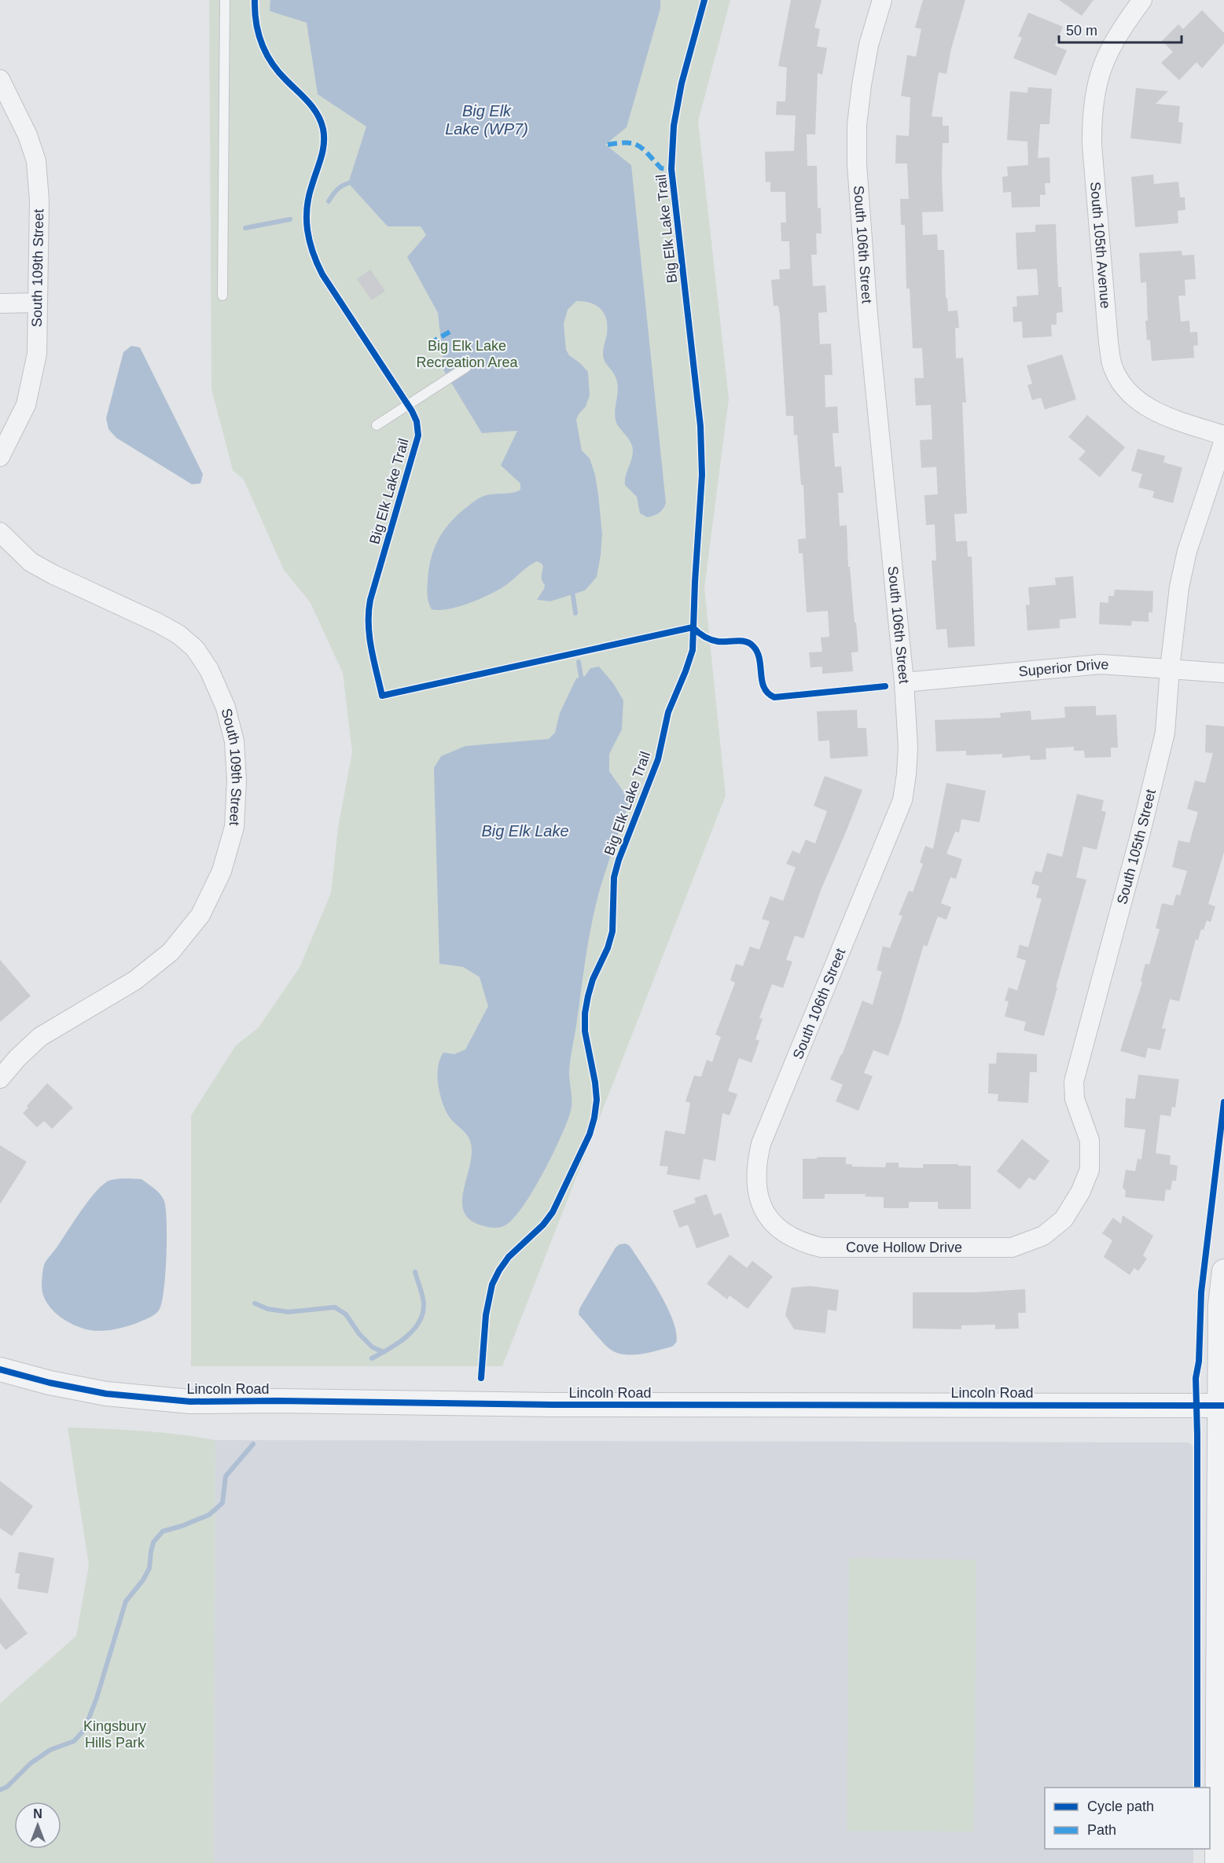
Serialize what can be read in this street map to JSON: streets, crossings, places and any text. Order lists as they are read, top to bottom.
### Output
{
  "streets": {
    "street": [
      "South 106th Street",
      "South 105th Avenue",
      "South 109th Street",
      "Superior Drive",
      "South 105th Street",
      "Cove Hollow Drive",
      "Lincoln Road"
    ],
    "cycle path": ["Big Elk Lake Trail"]
  },
  "crossings": [
    ["South 106th Street", "Superior Drive"],
    ["South 106th Street", "Cove Hollow Drive"],
    ["Superior Drive", "South 105th Street"],
    ["South 105th Street", "Cove Hollow Drive"]
  ],
  "water": ["Big Elk Lake (WP7)", "Big Elk Lake"],
  "parks": ["Big Elk Lake Recreation Area", "Kingsbury Hills Park"],
  "legend": ["Cycle path", "Path"],
  "scale_bar": "50 m",
  "north": "top"
}
